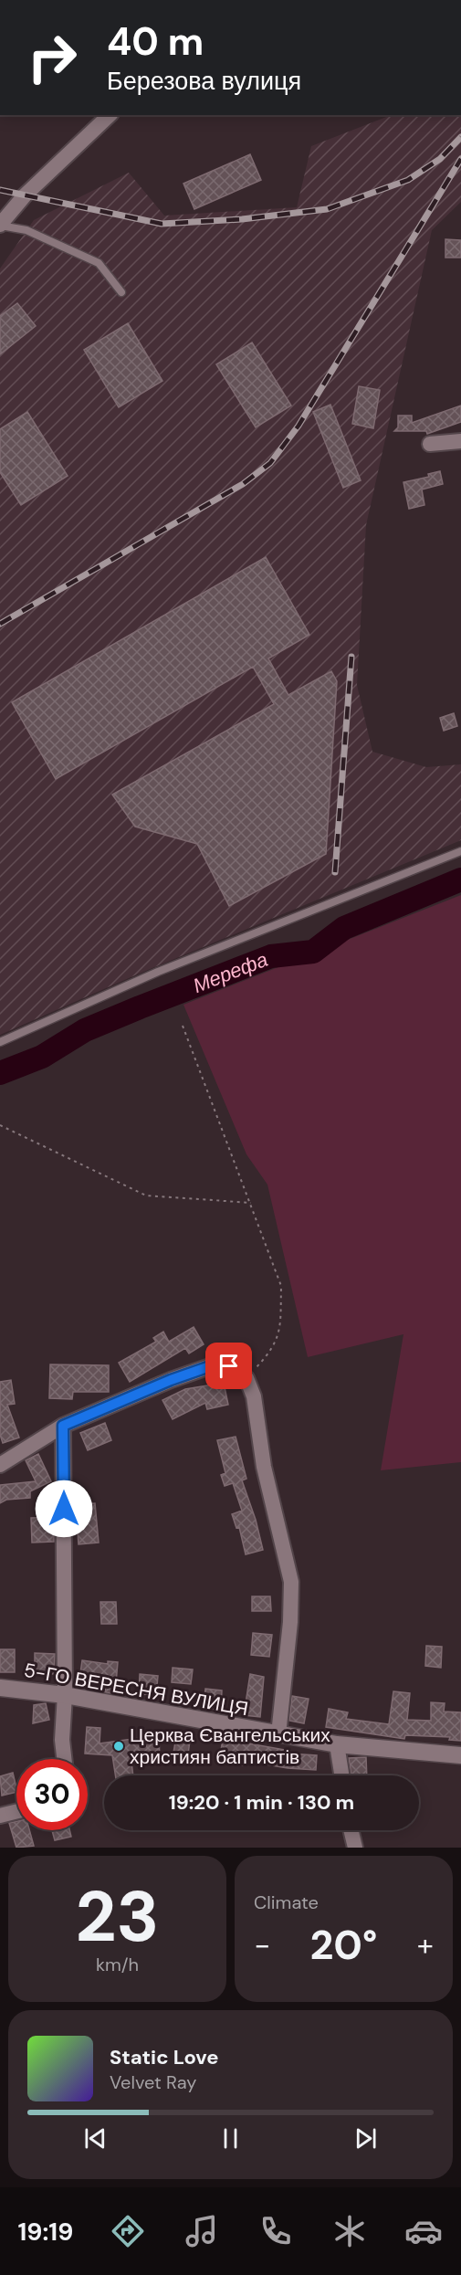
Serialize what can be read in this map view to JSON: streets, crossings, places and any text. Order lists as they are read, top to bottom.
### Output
{
  "streets": {
    "street": ["5-ГО ВЕРЕСНЯ ВУЛИЦЯ"]
  },
  "water": ["Мерефа"],
  "places": ["Церква Євангельських християн баптистів"],
  "page": {
    "turn": ["40 m", "Березова вулиця"],
    "limit": "30",
    "trip": "19:20 · 1 min · 130 m",
    "tile": [
      ["23", "km/h"],
      "Climate"
    ],
    "heat": ["−", "20°", "+"],
    "song": ["Static Love", "Velvet Ray"],
    "tabs": "19:19"
  }
}
